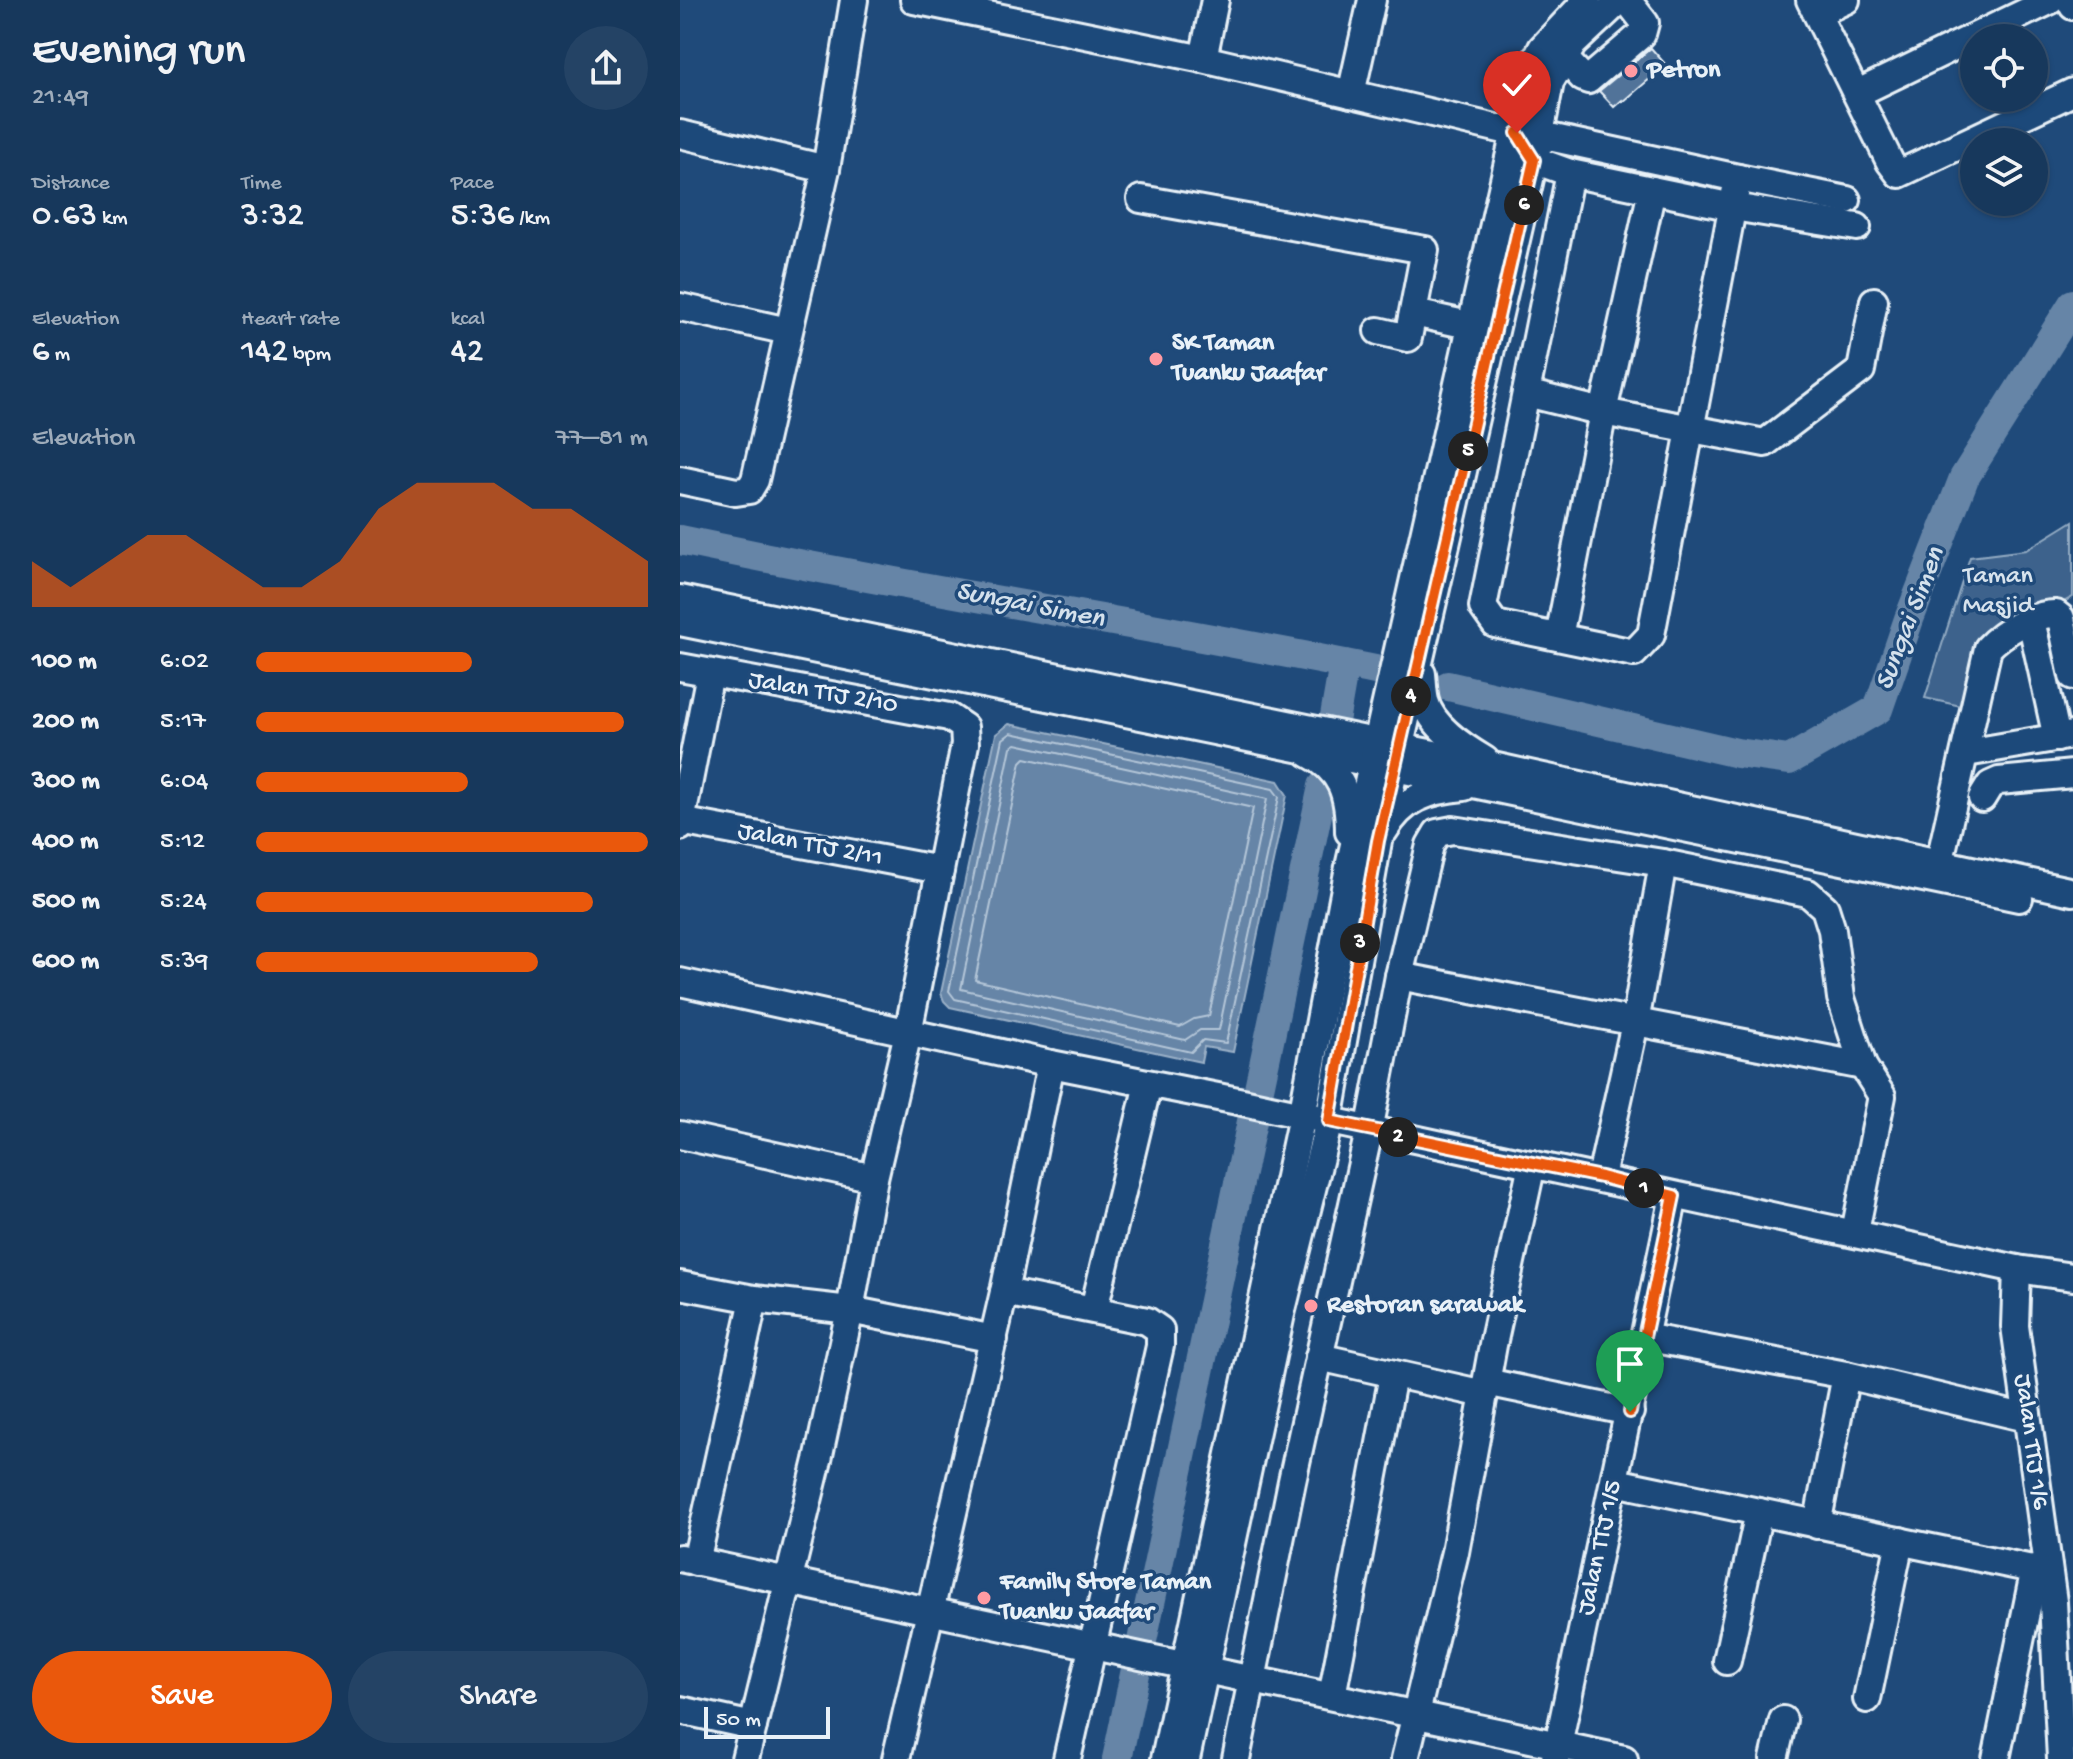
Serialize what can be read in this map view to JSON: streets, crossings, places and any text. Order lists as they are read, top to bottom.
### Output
{
  "streets": {
    "street": [
      "Jalan TTJ 2/10",
      "Jalan TTJ 2/11",
      "Jalan TTJ 1/6",
      "Jalan TTJ 1/5"
    ]
  },
  "crossings": [
    ["Jalan TTJ 2/10", "Jalan TTJ 2/11"]
  ],
  "water": ["Sungai Simen"],
  "parks": ["Taman Masjid"],
  "places": [
    "Petron",
    "SK Taman Tuanku Jaafar",
    "Restoran sarawak",
    "Family Store Taman Tuanku Jaafar"
  ],
  "scale_bar": "50 m",
  "page": {
    "heading": ["Evening run", "21:49"],
    "stats": [
      ["Distance", "0.63 km"],
      ["Time", "3:32"],
      ["Pace", "5:36 /km"],
      ["Elevation", "6 m"],
      ["Heart rate", "142 bpm"],
      ["kcal", "42"]
    ],
    "pins": [
      "6",
      "5",
      "4",
      "3",
      "2",
      "1"
    ],
    "chart": ["Elevation", "77–81 m"],
    "list": [
      {
        "name": "100 m",
        "note": "6:02"
      },
      {
        "name": "200 m",
        "note": "5:17"
      },
      {
        "name": "300 m",
        "note": "6:04"
      },
      {
        "name": "400 m",
        "note": "5:12"
      },
      {
        "name": "500 m",
        "note": "5:24"
      },
      {
        "name": "600 m",
        "note": "5:39"
      }
    ],
    "buttons": ["Save", "Share"],
    "scale": "50 m"
  }
}
